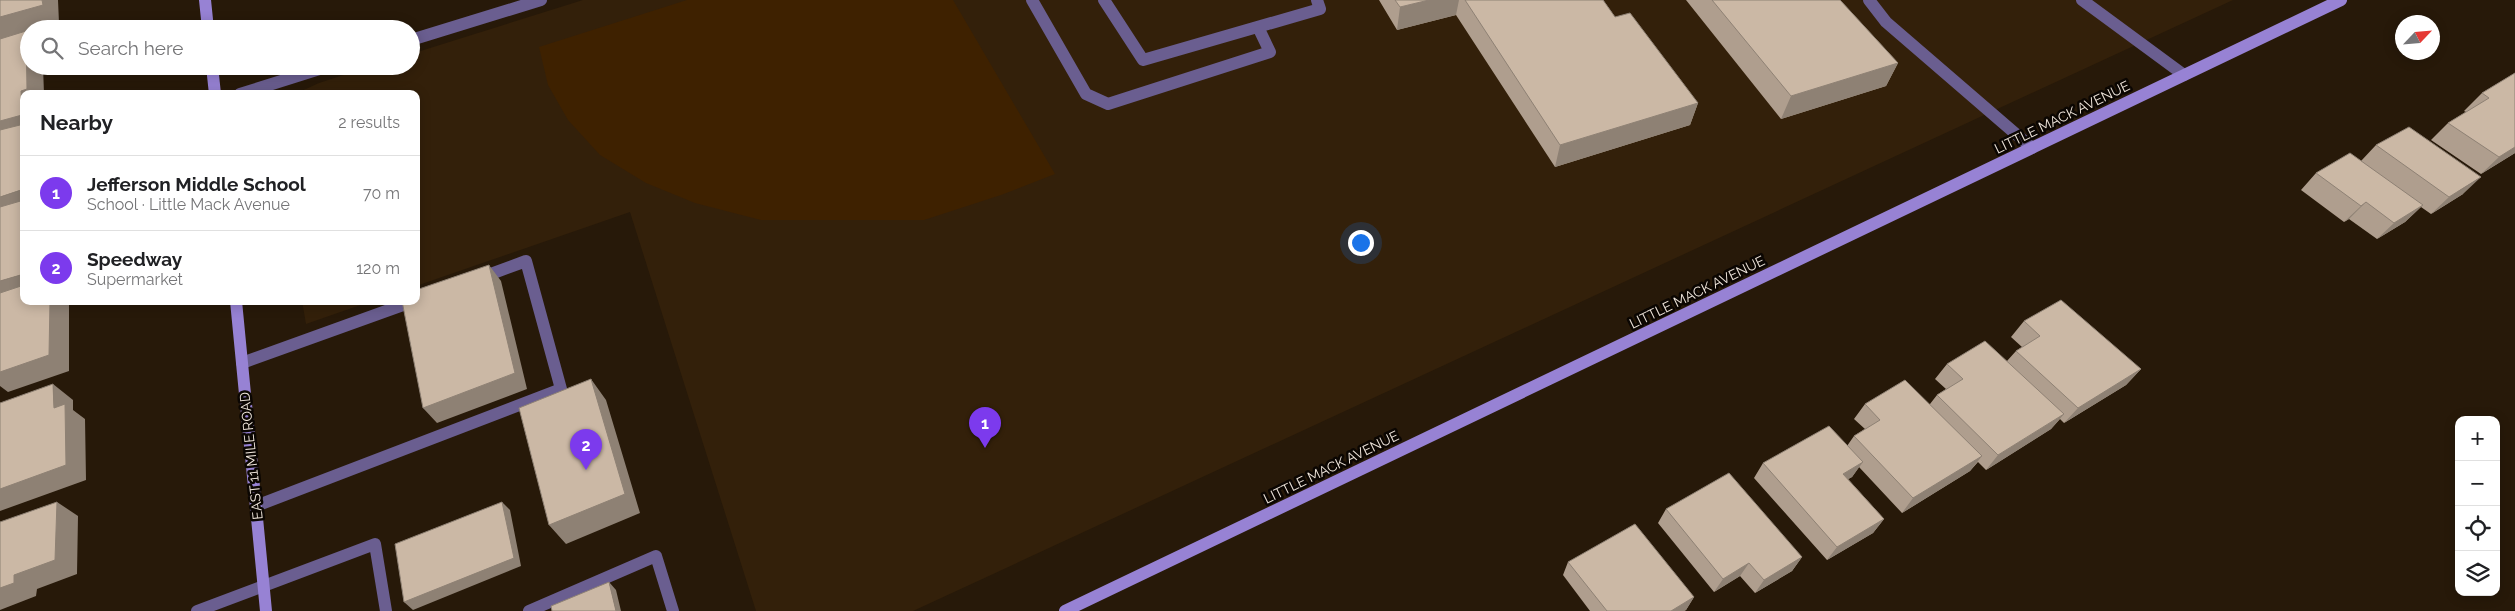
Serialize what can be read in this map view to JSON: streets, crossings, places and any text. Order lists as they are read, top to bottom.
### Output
{
  "streets": {
    "main road": ["LITTLE MACK AVENUE", "EAST 11 MILE ROAD"]
  },
  "north": "top right",
  "page": {
    "search": "Search here",
    "heading": ["Nearby", "2 results"],
    "list": [
      {
        "mark": "1",
        "name": "Jefferson Middle School",
        "note": "School · Little Mack Avenue",
        "value": "70 m"
      },
      {
        "mark": "2",
        "name": "Speedway",
        "note": "Supermarket",
        "value": "120 m"
      }
    ],
    "pins": ["1", "2"],
    "map_buttons": ["+", "−"]
  }
}
